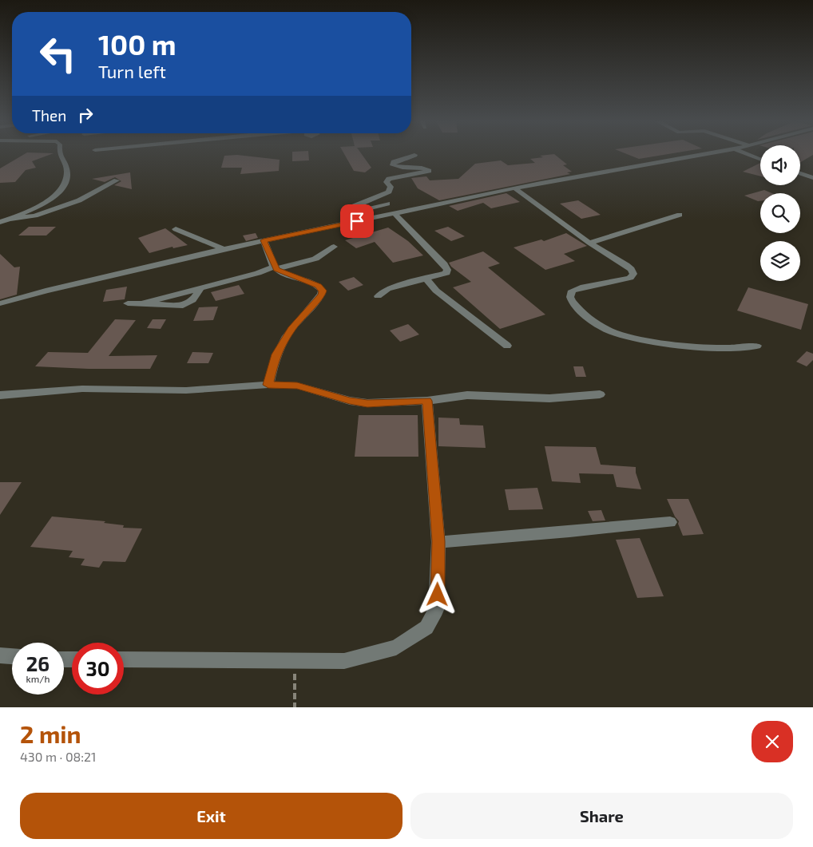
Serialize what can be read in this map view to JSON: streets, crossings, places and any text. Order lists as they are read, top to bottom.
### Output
{
  "page": {
    "turn": ["100 m", "Turn left"],
    "then": "Then",
    "speed": "26 km/h",
    "limit": "30",
    "heading": ["2 min", "430 m · 08:21"],
    "buttons": ["Exit", "Share"]
  }
}
